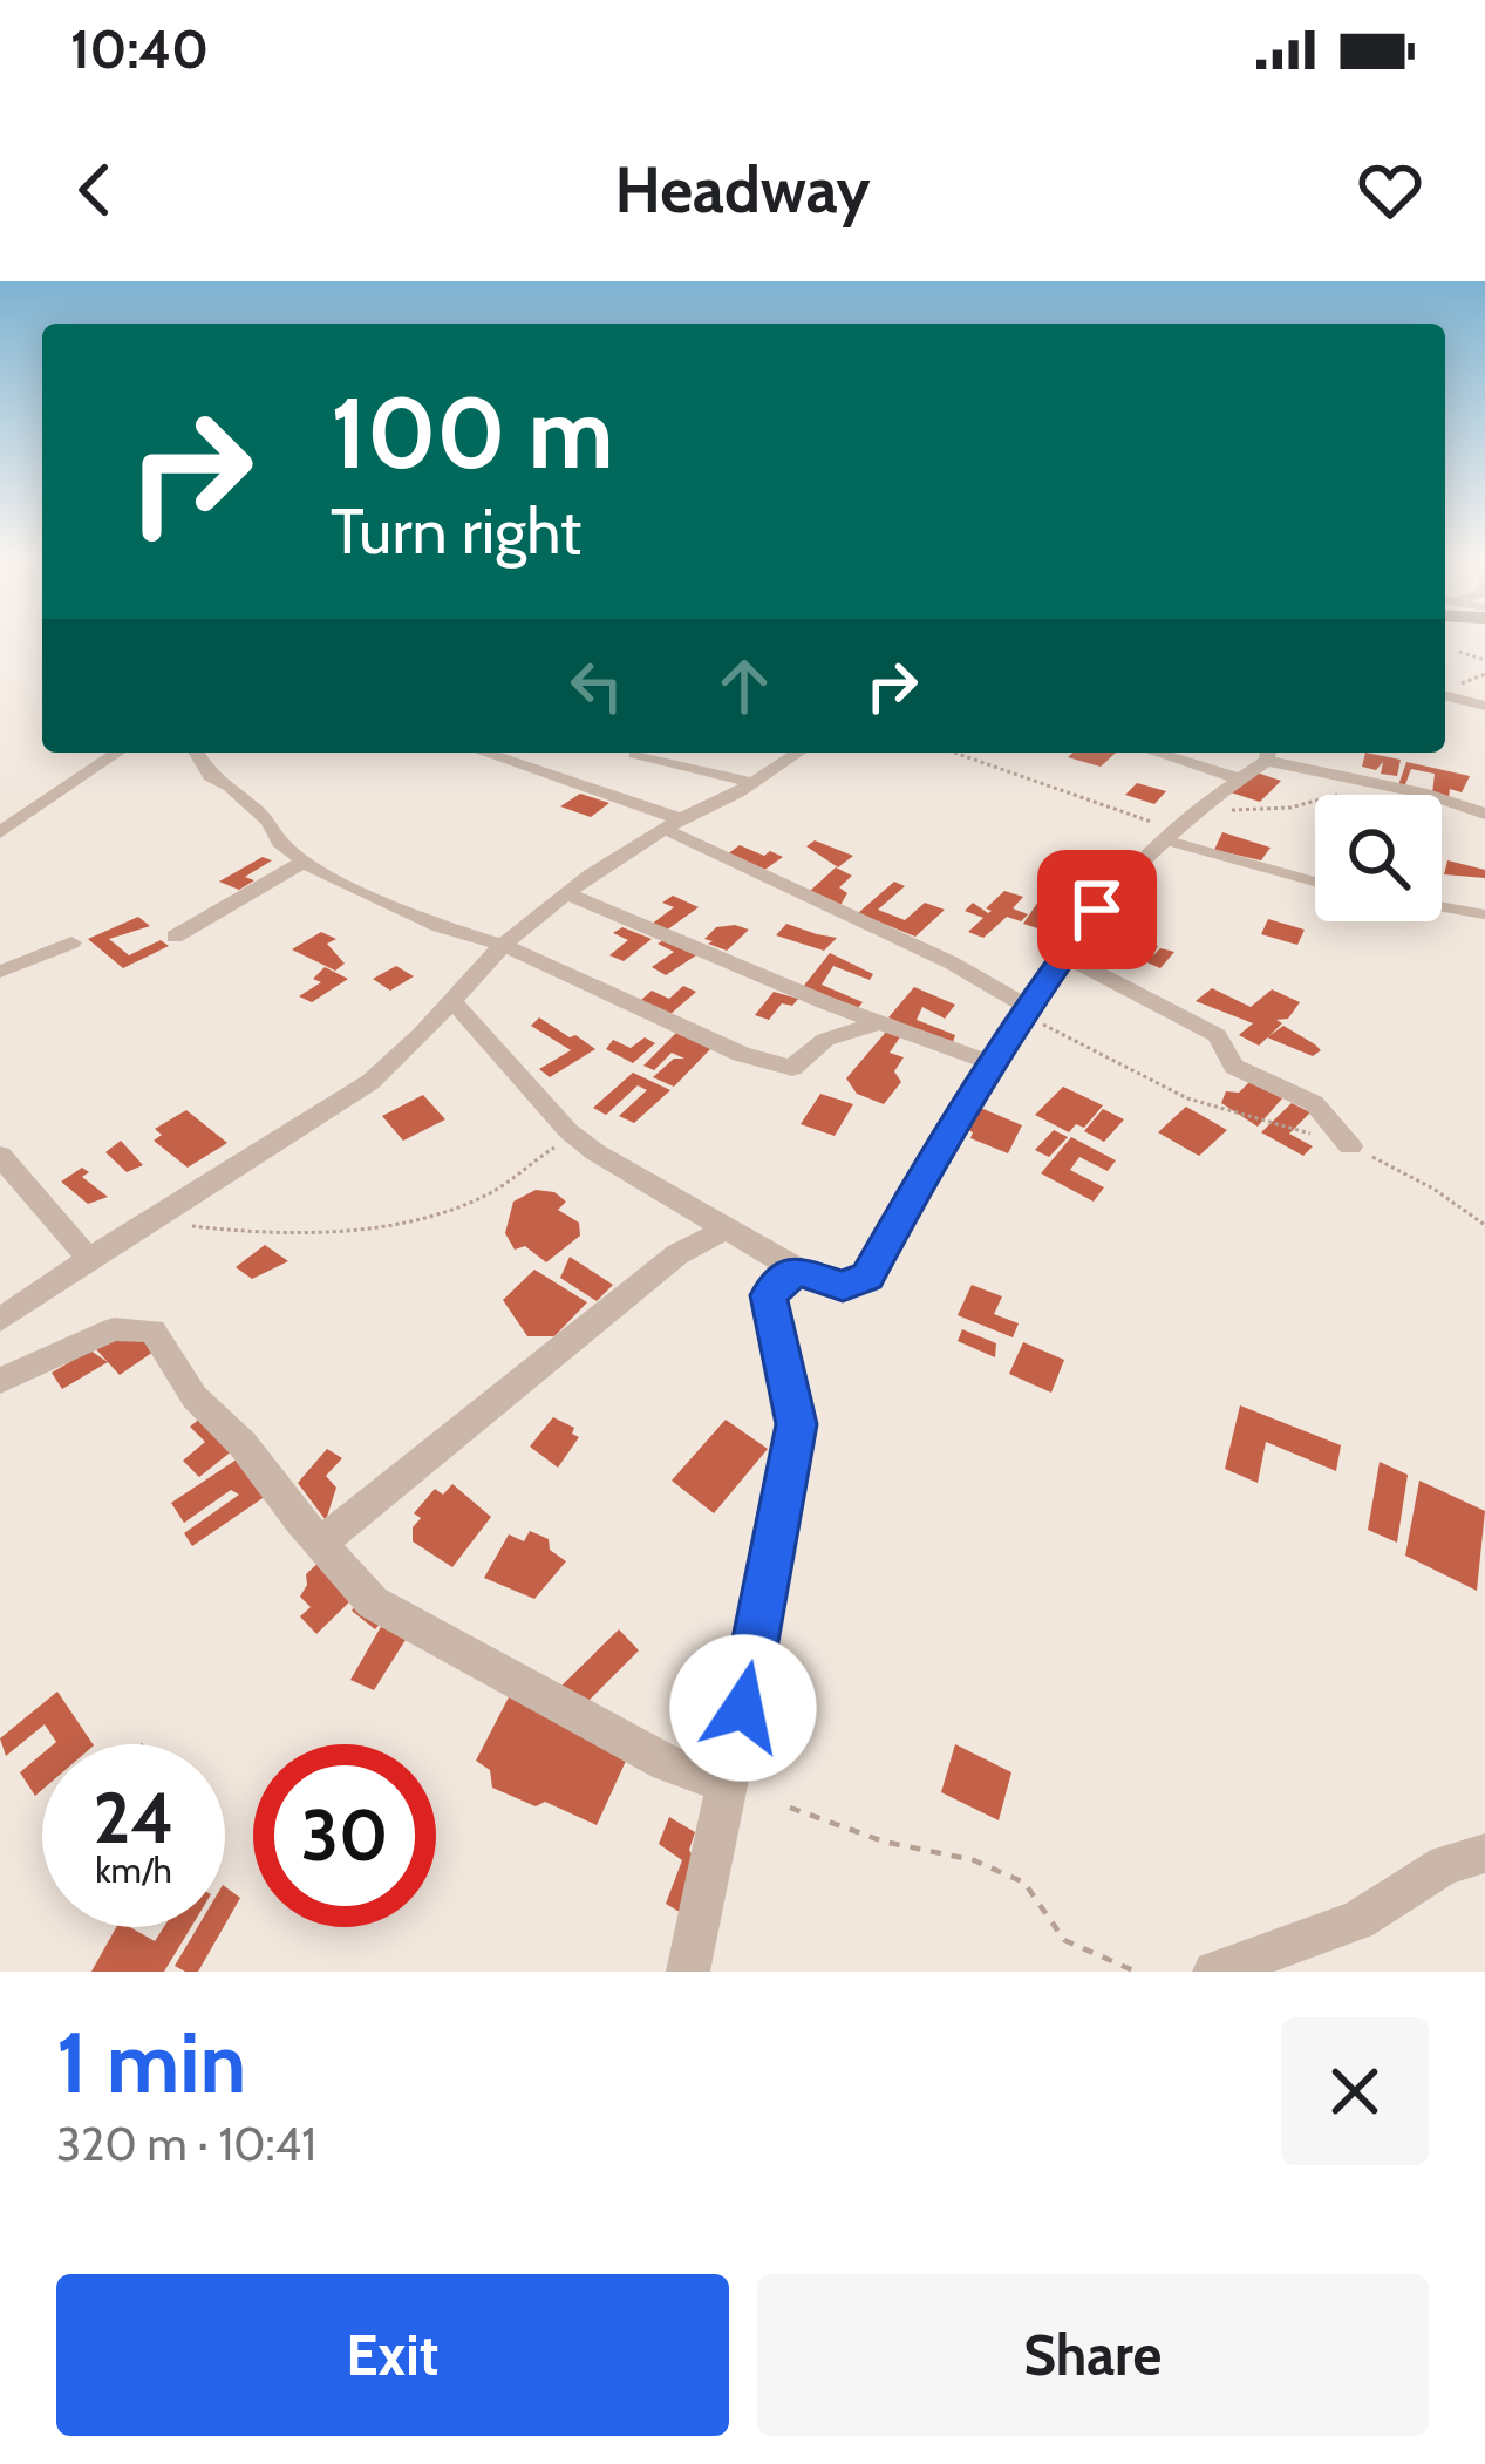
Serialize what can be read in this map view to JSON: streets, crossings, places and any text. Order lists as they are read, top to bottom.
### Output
{
  "page": {
    "status": "10:40",
    "header": "Headway",
    "turn": ["100 m", "Turn right"],
    "speed": "24 km/h",
    "limit": "30",
    "heading": ["1 min", "320 m · 10:41"],
    "buttons": ["Exit", "Share"]
  }
}
